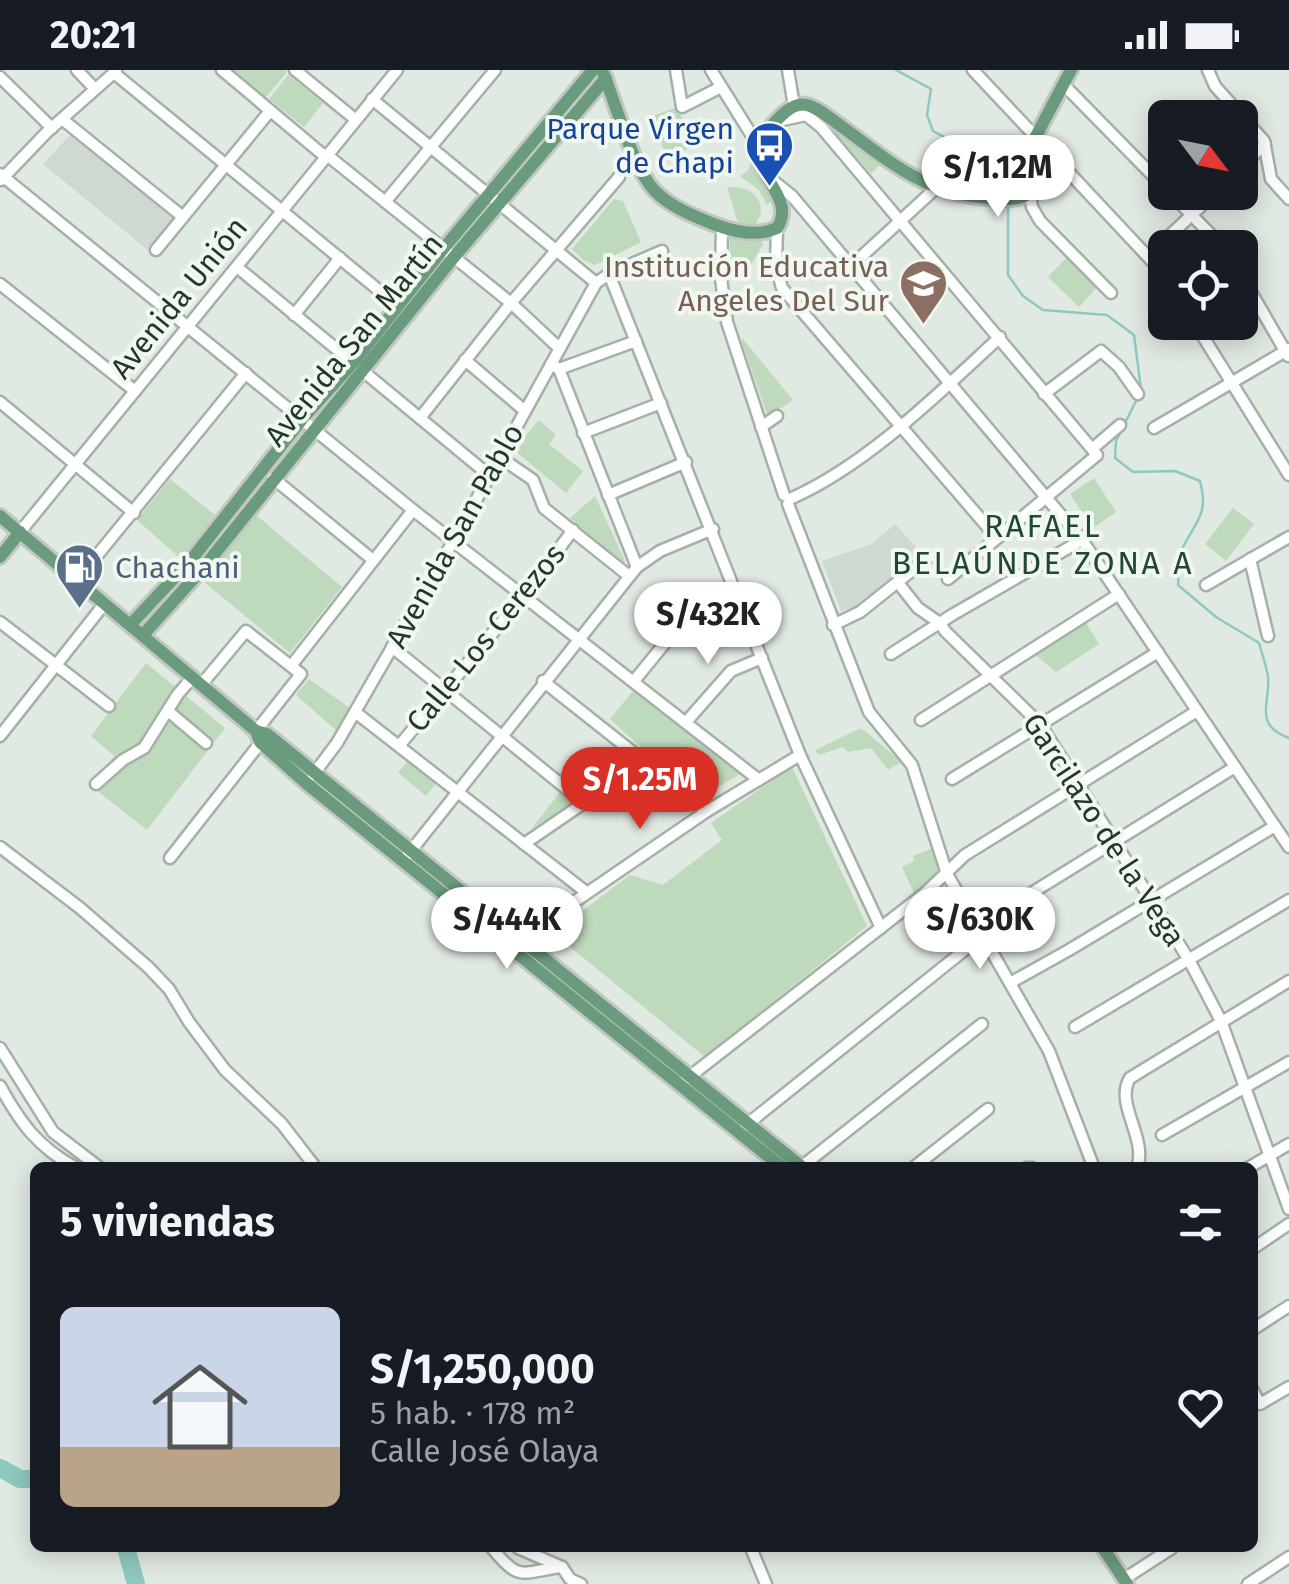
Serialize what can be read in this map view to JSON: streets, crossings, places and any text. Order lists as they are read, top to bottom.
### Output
{
  "streets": {
    "main road": ["Avenida Unión", "Avenida San Martín"],
    "street": ["Avenida San Pablo", "Calle Los Cerezos", "Garcilazo de la Vega"]
  },
  "districts": ["RAFAEL BELAÚNDE ZONA A"],
  "places": {
    "bus stop": ["Parque Virgen de Chapi"],
    "school or university": ["Institución Educativa Angeles Del Sur"],
    "fuel station": ["Chachani"]
  },
  "north": "bottom right",
  "page": {
    "status": "20:21",
    "price": [
      "S/1.12M",
      "S/432K",
      "S/1.25M",
      "S/444K",
      "S/630K"
    ],
    "heading": "5 viviendas",
    "list": [
      {
        "name": "S/1,250,000",
        "note": "5 hab. · 178 m² · Calle José Olaya"
      }
    ]
  }
}
